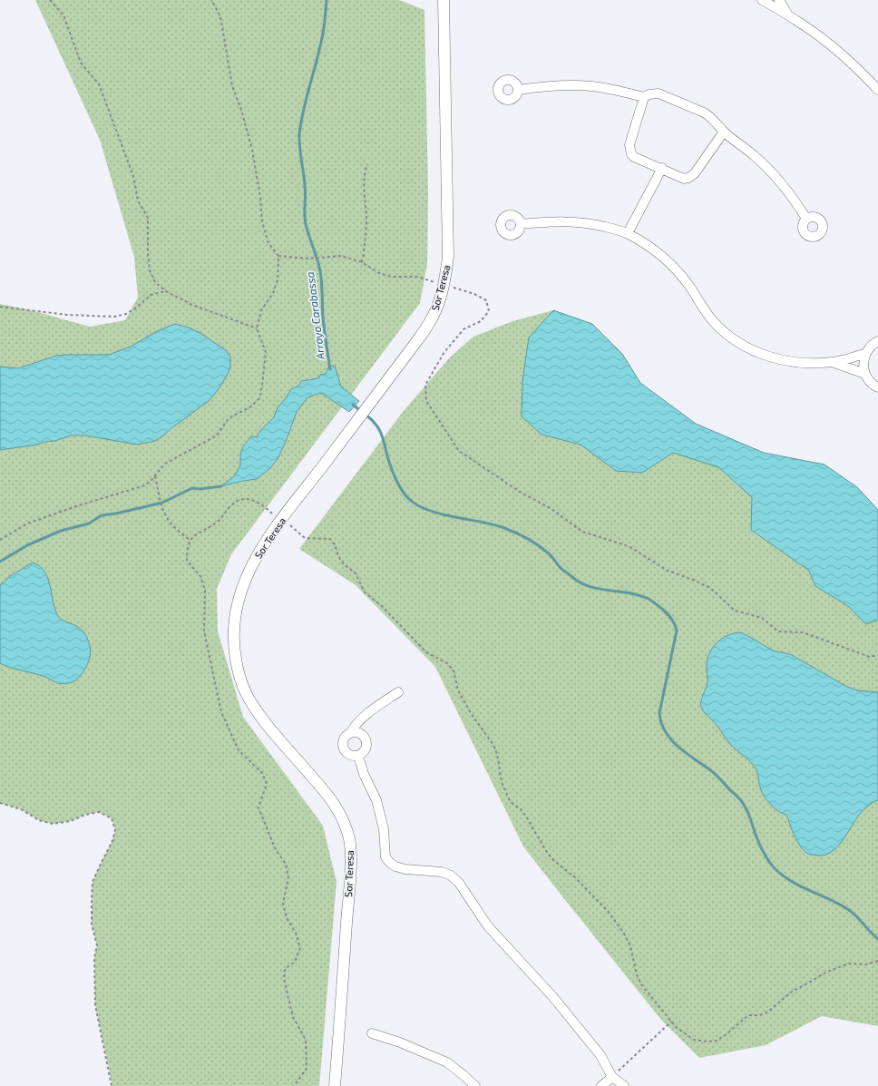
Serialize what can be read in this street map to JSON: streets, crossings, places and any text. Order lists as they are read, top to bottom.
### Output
{
  "streets": {
    "street": ["Sor Teresa"]
  },
  "water": ["Arroyo Carabassa"]
}
